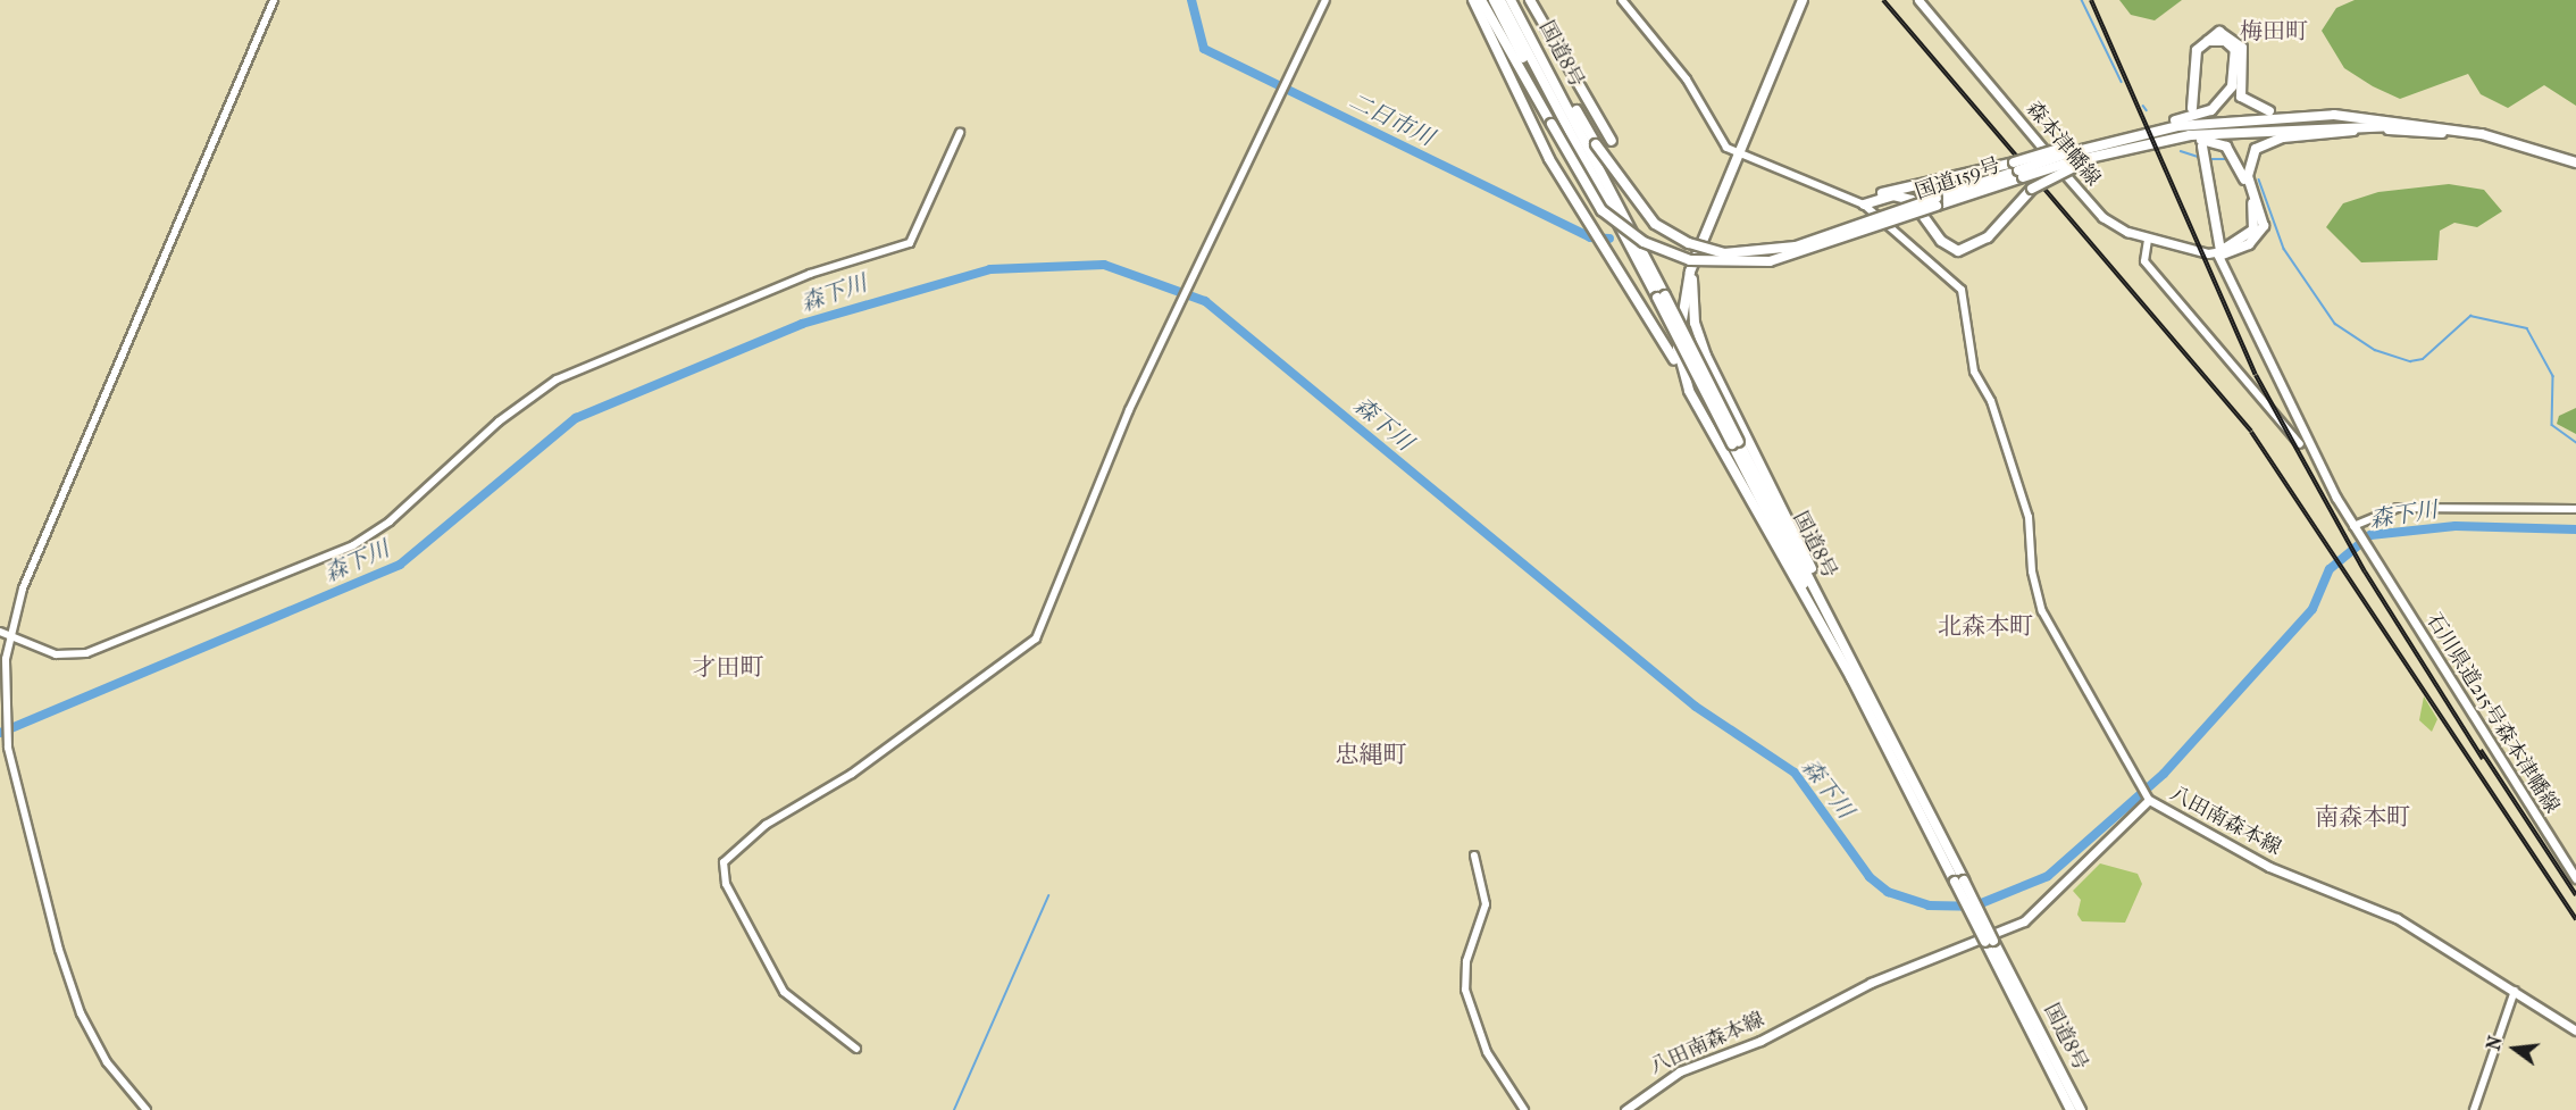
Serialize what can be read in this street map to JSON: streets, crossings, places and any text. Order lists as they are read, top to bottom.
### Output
{
  "streets": {
    "highway": ["国道8号", "国道159号"],
    "main road": ["森本津幡線", "石川県道215号森本津幡線", "八田南森本線"]
  },
  "crossings": [
    ["国道8号", "国道159号"]
  ],
  "districts": [
    "梅田町",
    "北森本町",
    "才田町",
    "忠縄町",
    "南森本町"
  ],
  "water": ["二日市川", "森下川"],
  "north": "left"
}
